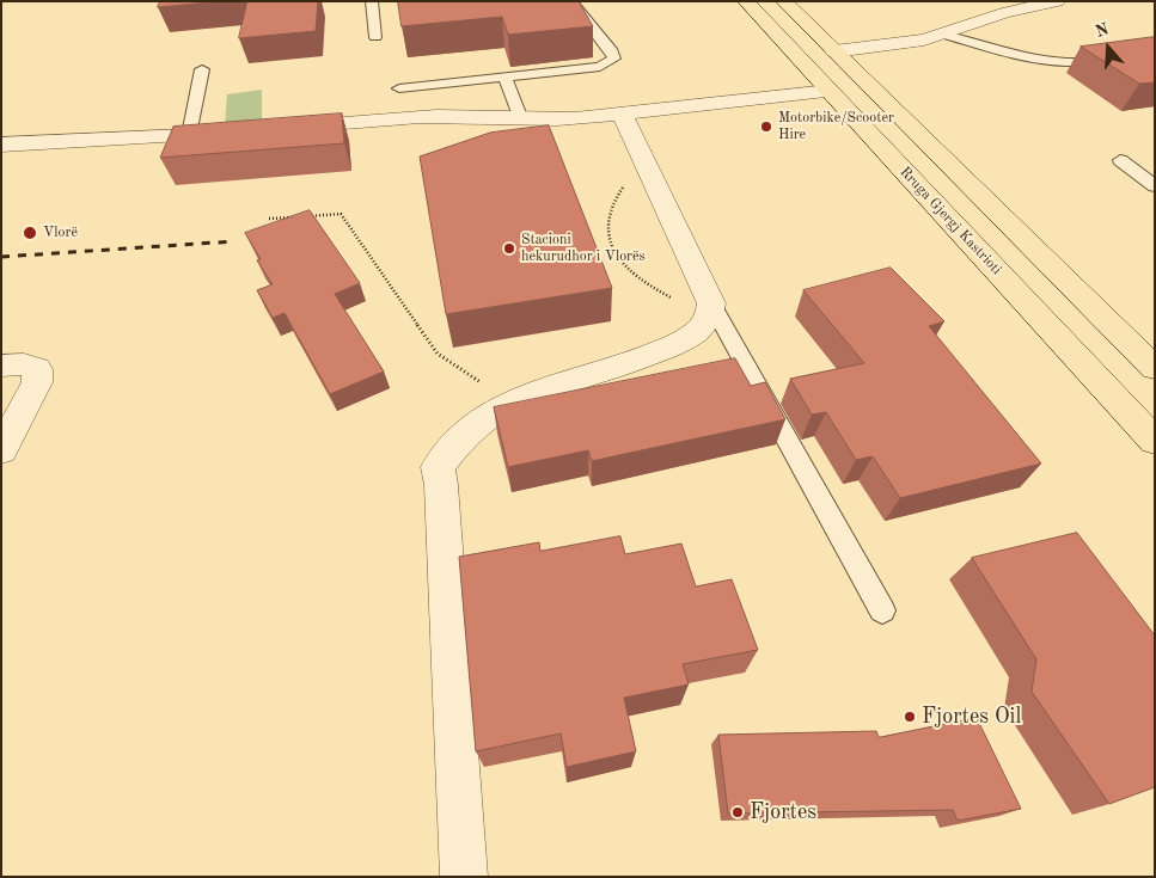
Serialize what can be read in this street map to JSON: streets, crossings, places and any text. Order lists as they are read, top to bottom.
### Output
{
  "streets": {
    "main road": ["Rruga Gjergj Kastrioti"]
  },
  "places": [
    "Motorbike/Scooter Hire",
    "Vlorë",
    "Stacioni hekurudhor i Vlorës",
    "Fjortes Oil",
    "Fjortes"
  ],
  "north": "top"
}
